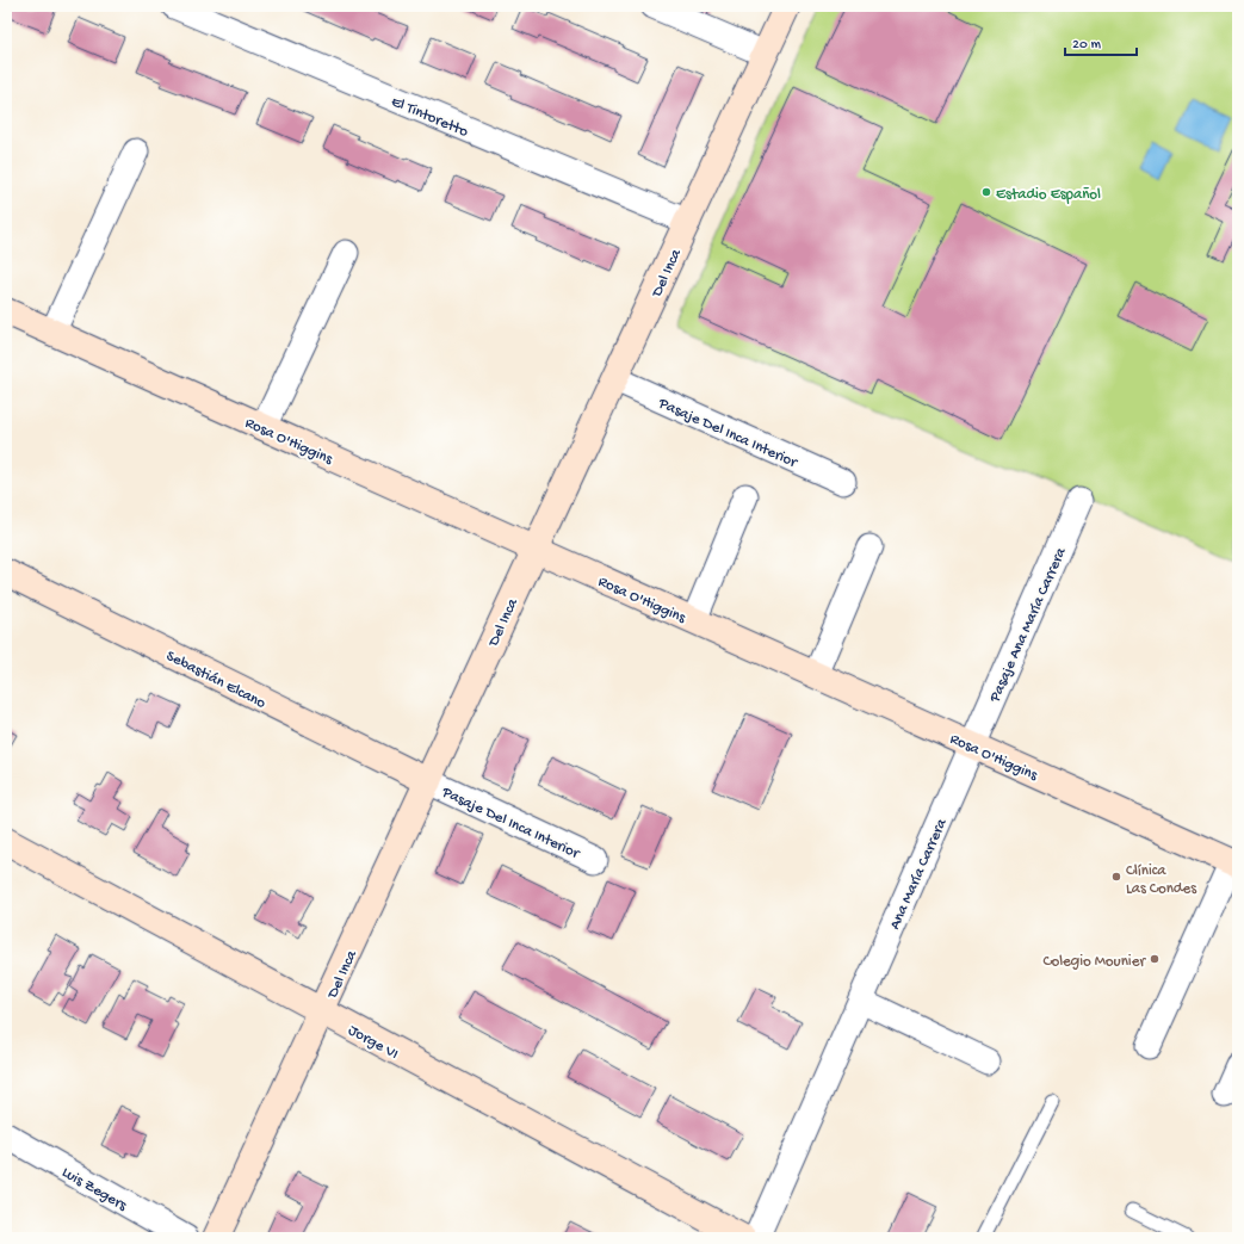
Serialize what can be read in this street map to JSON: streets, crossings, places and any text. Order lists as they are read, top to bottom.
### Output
{
  "streets": {
    "street": [
      "El Tintoretto",
      "Del Inca",
      "Pasaje Del Inca Interior",
      "Rosa O'Higgins",
      "Pasaje Ana María Carrera",
      "Sebastián Elcano",
      "Ana María Carrera",
      "Jorge VI",
      "Luis Zegers"
    ]
  },
  "crossings": [
    ["El Tintoretto", "Del Inca"],
    ["Del Inca", "Pasaje Del Inca Interior"],
    ["Del Inca", "Rosa O'Higgins"],
    ["Del Inca", "Sebastián Elcano"],
    ["Del Inca", "Jorge VI"],
    ["Pasaje Del Inca Interior", "Sebastián Elcano"],
    ["Rosa O'Higgins", "Pasaje Ana María Carrera"],
    ["Rosa O'Higgins", "Ana María Carrera"],
    ["Pasaje Ana María Carrera", "Ana María Carrera"]
  ],
  "places": ["Estadio Español", "Clínica Las Condes", "Colegio Mounier"],
  "scale_bar": "20 m"
}
